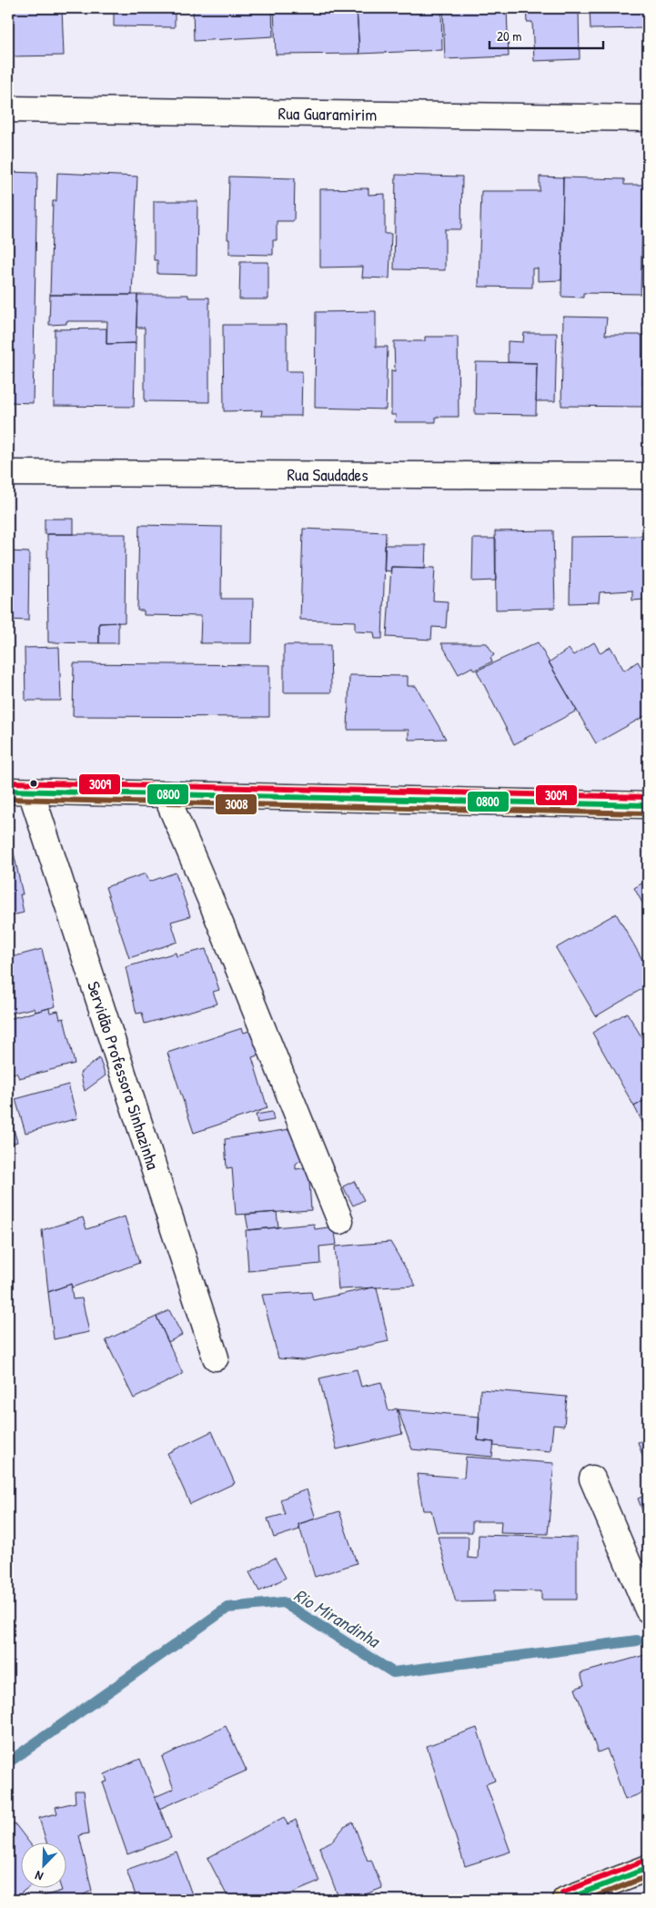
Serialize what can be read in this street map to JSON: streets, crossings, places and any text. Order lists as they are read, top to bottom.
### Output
{
  "streets": {
    "street": ["Rua Guaramirim", "Rua Saudades", "Servidão Professora Sinhazinha"]
  },
  "water": ["Rio Mirandinha"],
  "lines": ["transit line 3009", "transit line 0800", "transit line 3008"],
  "scale_bar": "20 m",
  "north": "bottom left"
}
